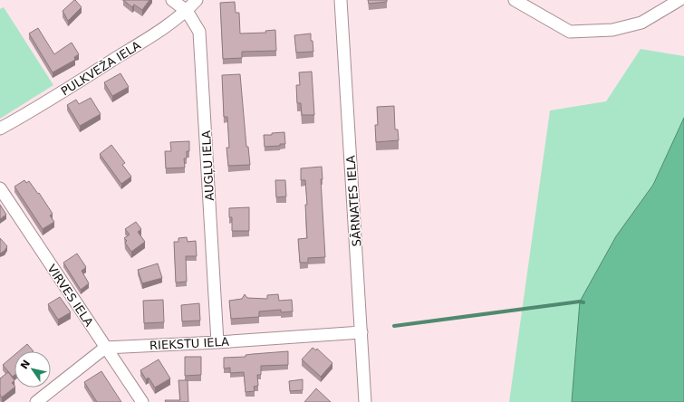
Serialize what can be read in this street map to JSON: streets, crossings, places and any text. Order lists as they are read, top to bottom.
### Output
{
  "streets": {
    "street": [
      "PULKVEŽA IELA",
      "AUGĻU IELA",
      "SĀRNATES IELA",
      "VIRVES IELA",
      "RIEKSTU IELA"
    ]
  },
  "crossings": [
    ["PULKVEŽA IELA", "AUGĻU IELA"],
    ["AUGĻU IELA", "RIEKSTU IELA"],
    ["SĀRNATES IELA", "RIEKSTU IELA"],
    ["VIRVES IELA", "RIEKSTU IELA"]
  ],
  "north": "top left"
}
